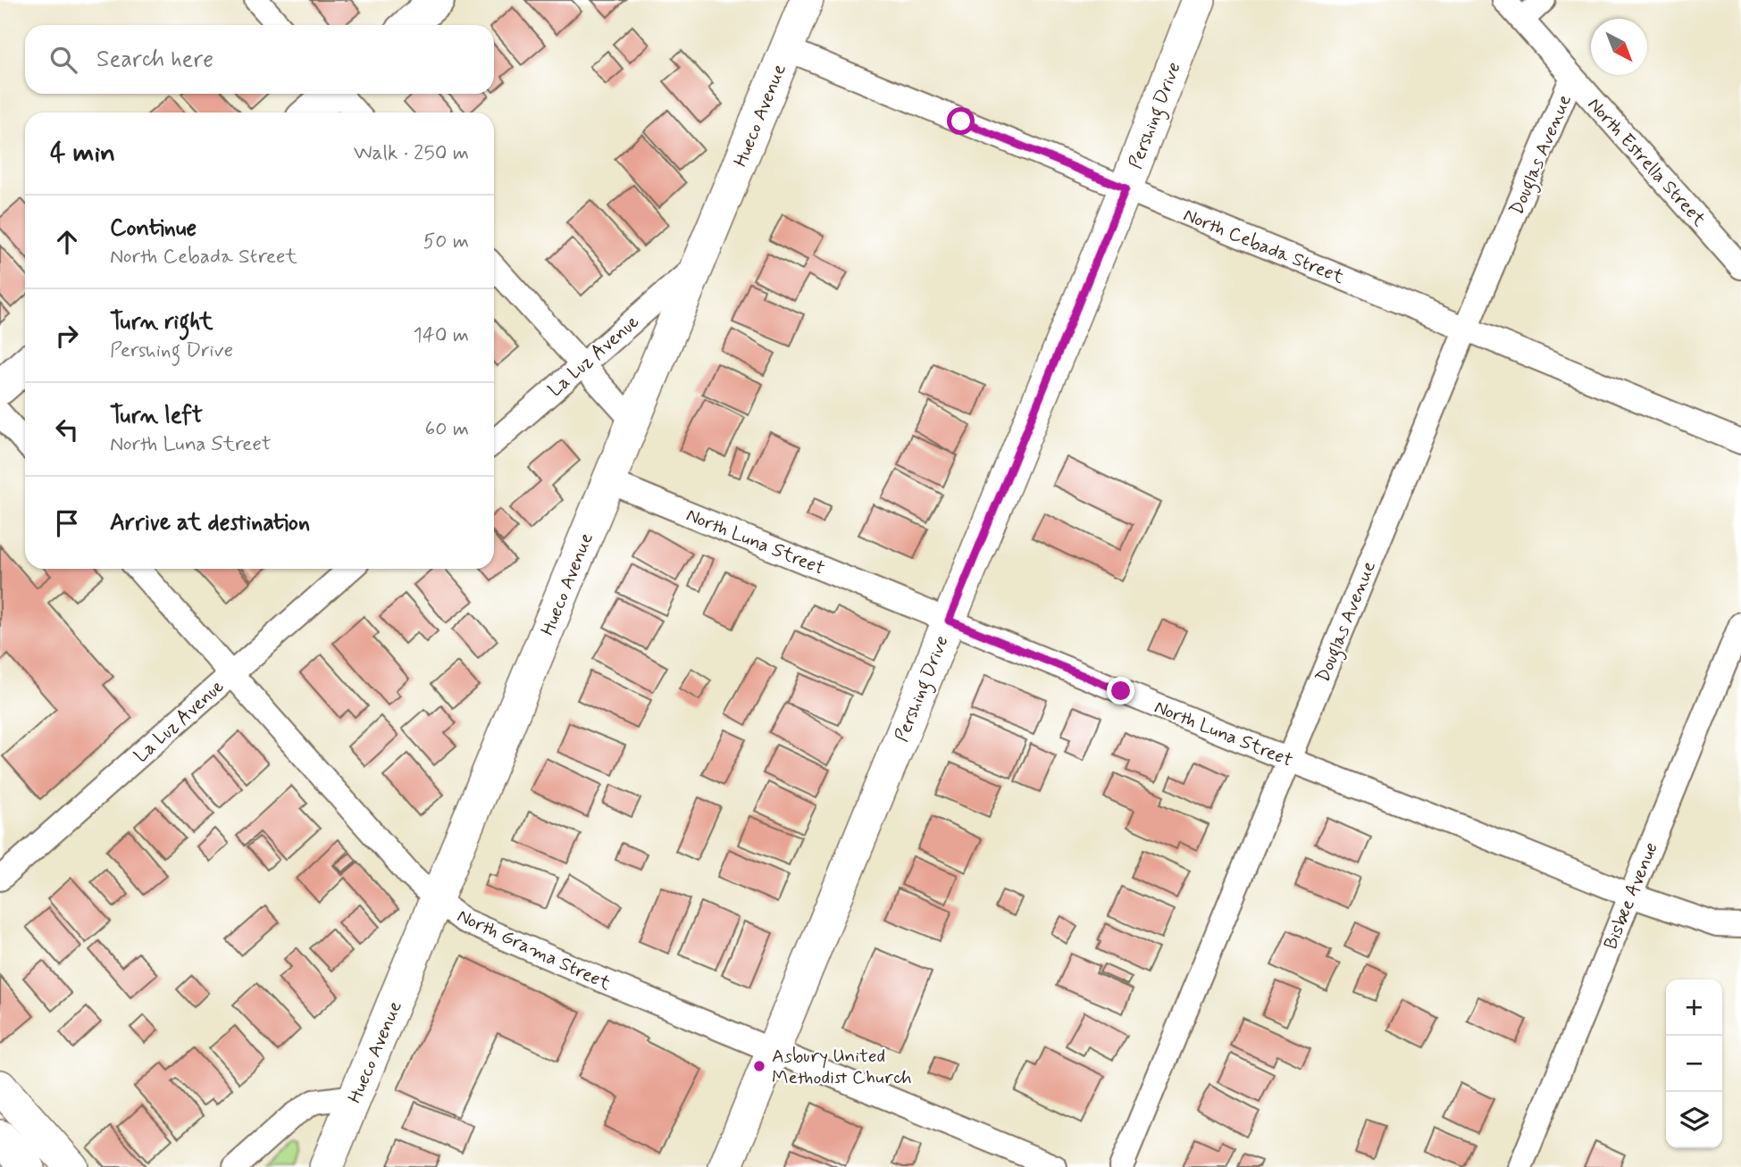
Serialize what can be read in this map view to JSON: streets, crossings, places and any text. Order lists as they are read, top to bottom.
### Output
{
  "streets": {
    "main road": ["Hueco Avenue", "Pershing Drive"],
    "street": [
      "Douglas Avenue",
      "North Estrella Street",
      "North Cebada Street",
      "La Luz Avenue",
      "North Luna Street",
      "Bisbee Avenue",
      "North Grama Street"
    ]
  },
  "crossings": [
    ["Hueco Avenue", "North Cebada Street"],
    ["Hueco Avenue", "La Luz Avenue"],
    ["Hueco Avenue", "North Luna Street"],
    ["Hueco Avenue", "North Grama Street"],
    ["Pershing Drive", "North Cebada Street"],
    ["Pershing Drive", "North Luna Street"],
    ["Pershing Drive", "North Grama Street"],
    ["Douglas Avenue", "North Estrella Street"],
    ["Douglas Avenue", "North Cebada Street"],
    ["Douglas Avenue", "North Luna Street"],
    ["La Luz Avenue", "North Grama Street"],
    ["North Luna Street", "Bisbee Avenue"]
  ],
  "places": ["Asbury United Methodist Church"],
  "north": "bottom right",
  "page": {
    "search": "Search here",
    "heading": ["4 min", "Walk · 250 m"],
    "list": [
      ["Continue", "North Cebada Street", "50 m"],
      ["Turn right", "Pershing Drive", "140 m"],
      ["Turn left", "North Luna Street", "60 m"],
      "Arrive at destination"
    ],
    "map_buttons": ["+", "−"]
  }
}
